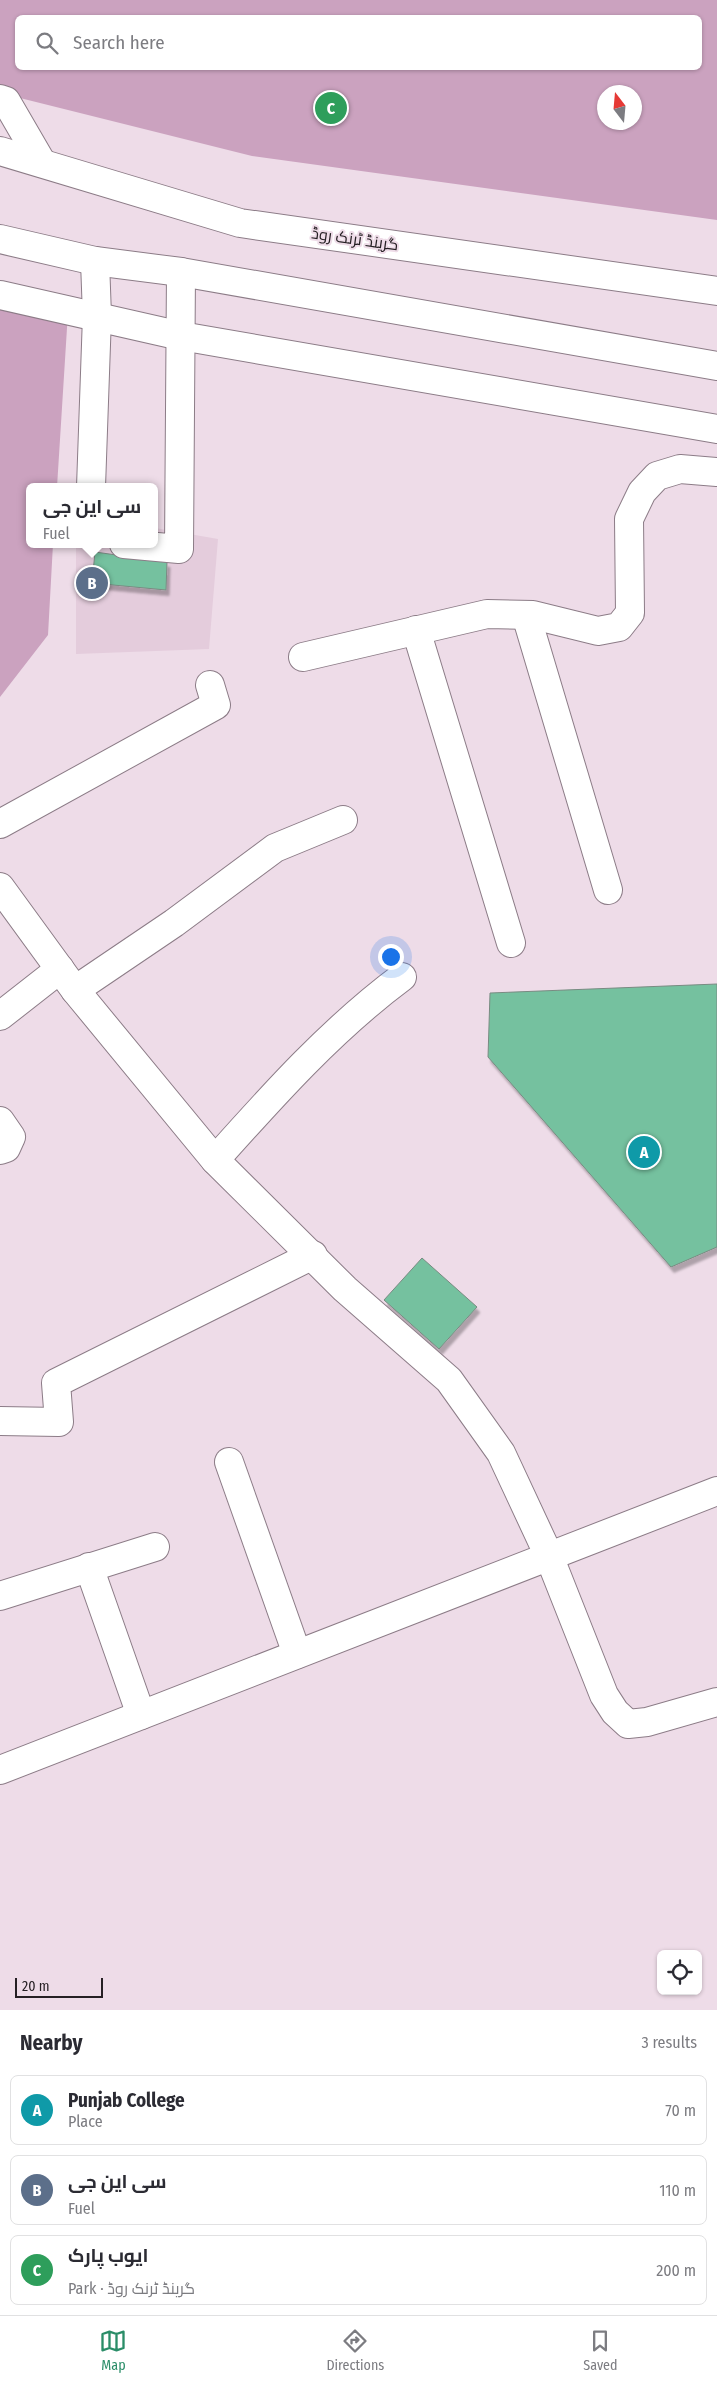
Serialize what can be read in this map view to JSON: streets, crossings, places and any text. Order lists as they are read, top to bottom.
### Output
{
  "streets": {
    "main road": ["گرینڈ ٹرنک روڈ"]
  },
  "scale_bar": "20 m",
  "north": "top",
  "page": {
    "search": "Search here",
    "pins": ["C", "B", "A"],
    "popup": ["سی این جی", "Fuel"],
    "scale": "20 m",
    "heading": ["Nearby", "3 results"],
    "list": [
      {
        "mark": "A",
        "name": "Punjab College",
        "note": "Place",
        "value": "70 m"
      },
      {
        "mark": "B",
        "name": "سی این جی",
        "note": "Fuel",
        "value": "110 m"
      },
      {
        "mark": "C",
        "name": "ایوب پارک",
        "note": "Park · گرینڈ ٹرنک روڈ",
        "value": "200 m"
      }
    ],
    "nav": ["Map", "Directions", "Saved"]
  }
}
